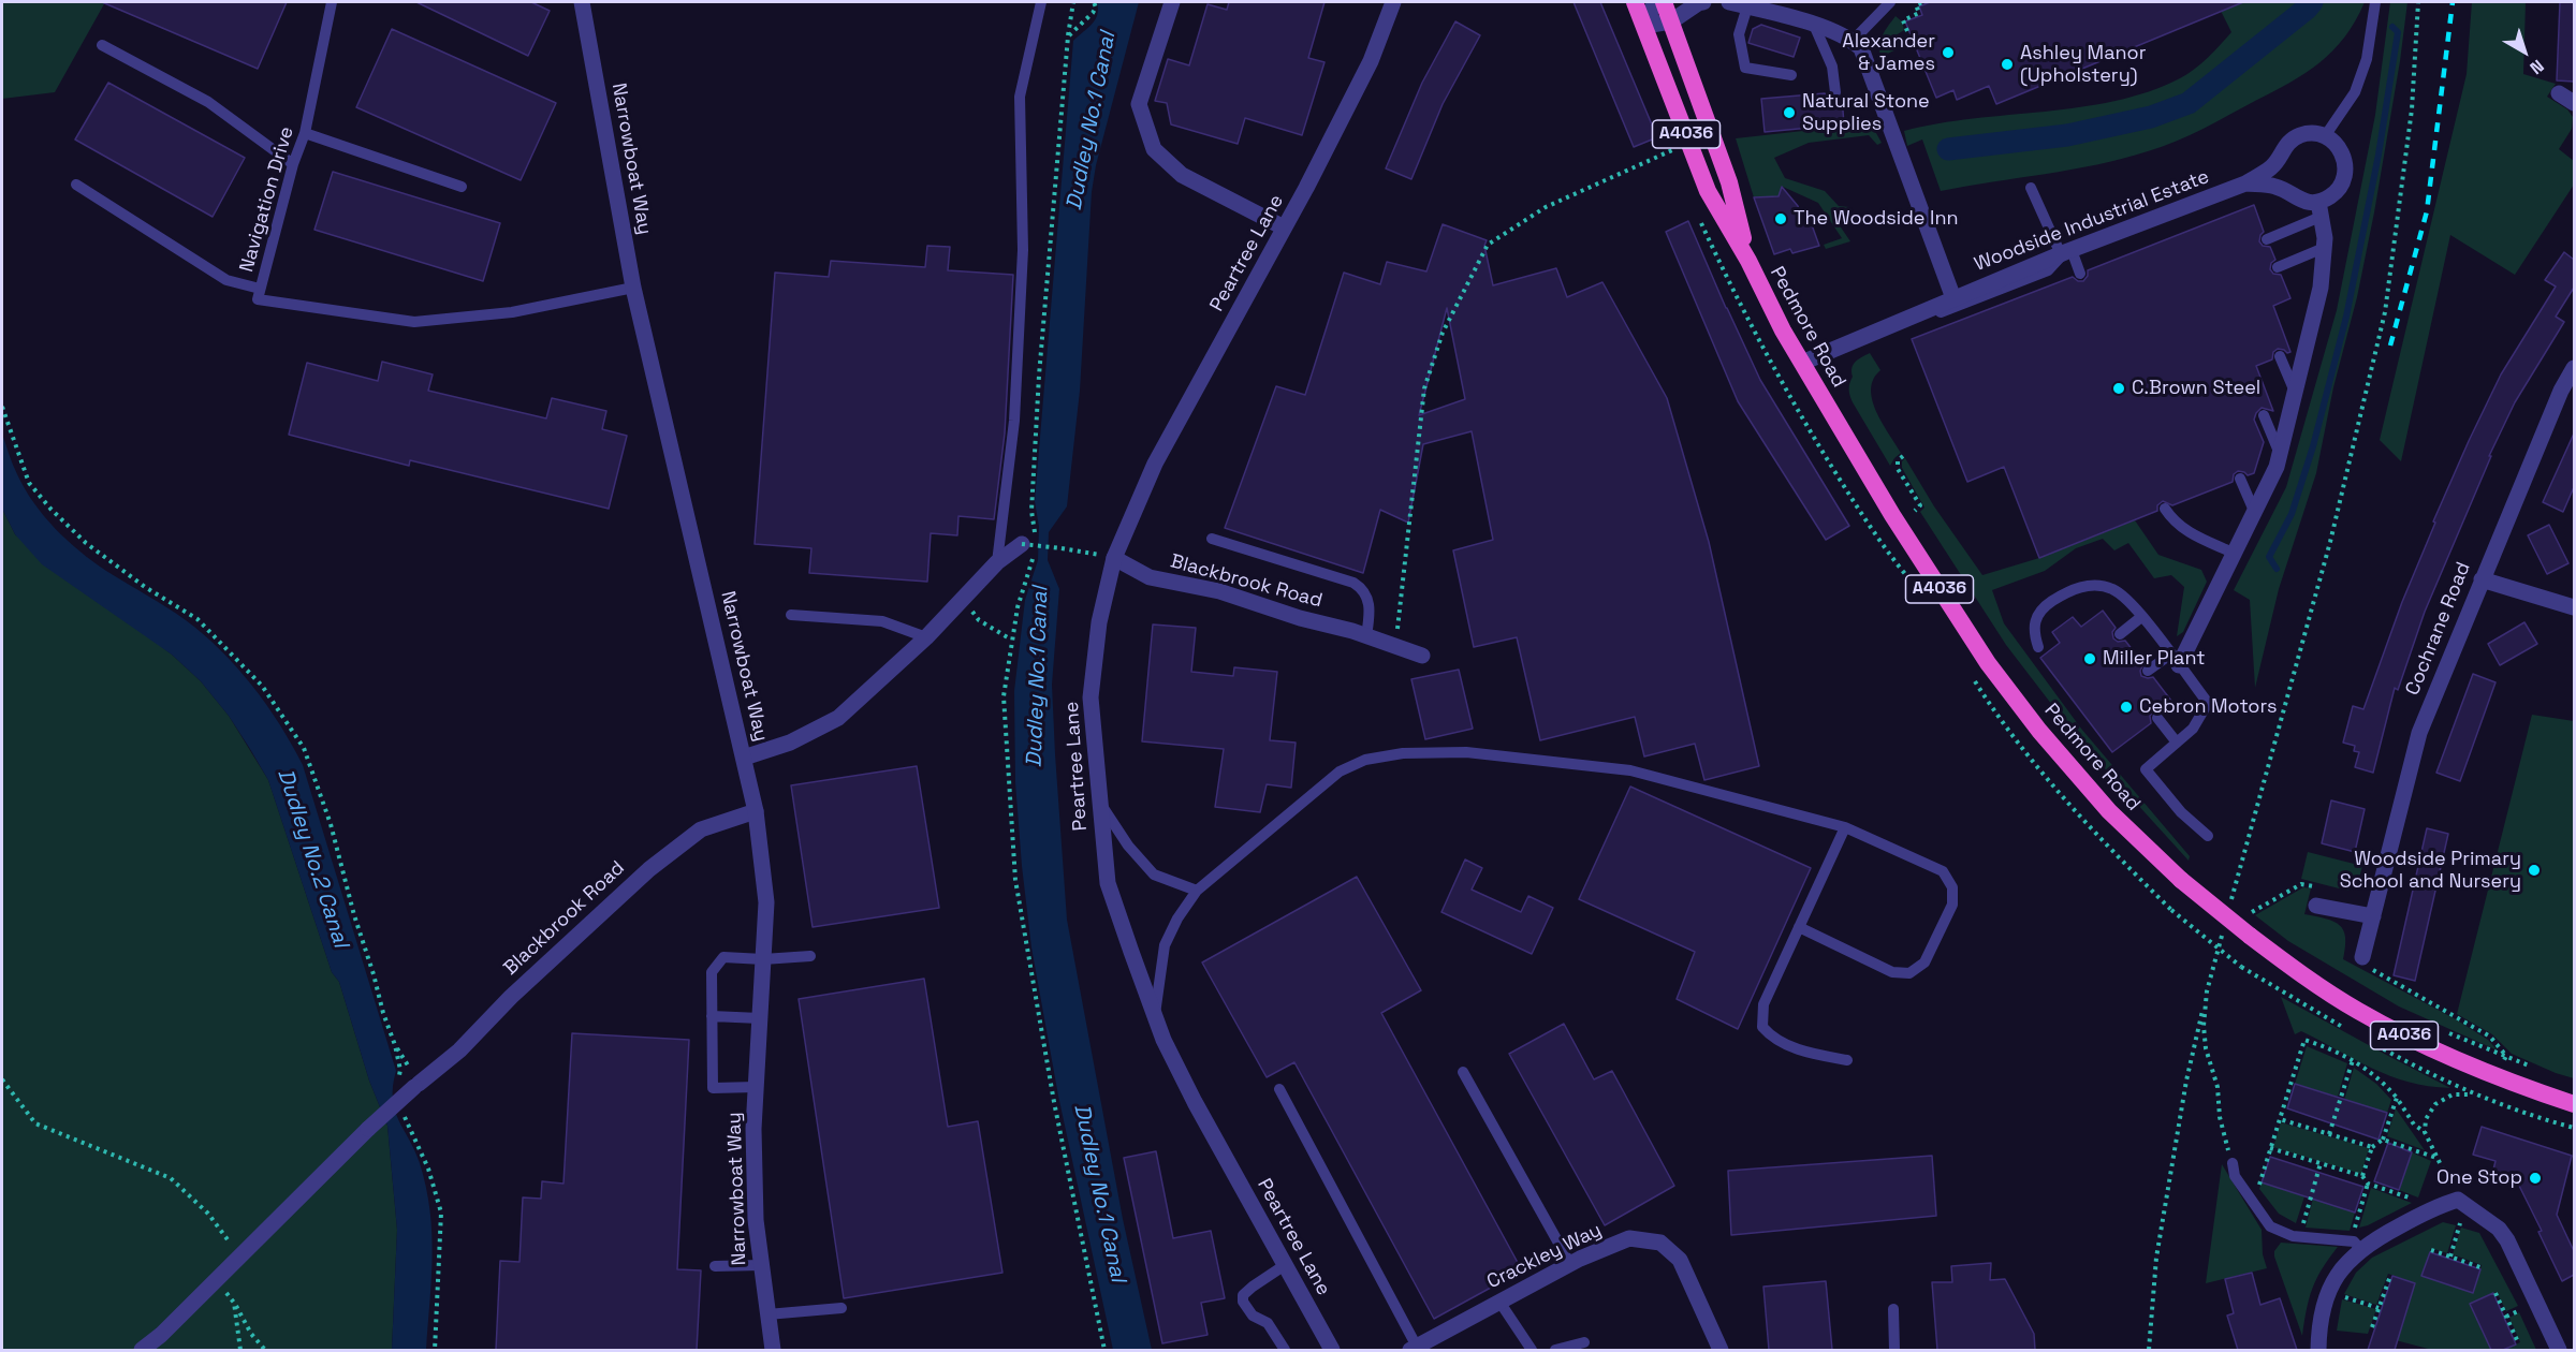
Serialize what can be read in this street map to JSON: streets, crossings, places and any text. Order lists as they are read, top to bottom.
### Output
{
  "streets": {
    "highway": ["A4036", "Pedmore Road"],
    "street": [
      "Narrowboat Way",
      "Woodside Industrial Estate",
      "Peartree Lane",
      "Blackbrook Road",
      "Cochrane Road",
      "Crackley Way"
    ],
    "lane": ["Navigation Drive"]
  },
  "crossings": [
    ["Narrowboat Way", "Navigation Drive"],
    ["Narrowboat Way", "Blackbrook Road"],
    ["Woodside Industrial Estate", "Pedmore Road"],
    ["Peartree Lane", "Blackbrook Road"]
  ],
  "water": ["Dudley No.1 Canal", "Dudley No.2 Canal"],
  "places": [
    "Alexander & James",
    "Ashley Manor (Upholstery)",
    "Natural Stone Supplies",
    "The Woodside Inn",
    "C.Brown Steel",
    "Miller Plant",
    "Cebron Motors",
    "Woodside Primary School and Nursery",
    "One Stop"
  ],
  "north": "bottom right"
}
